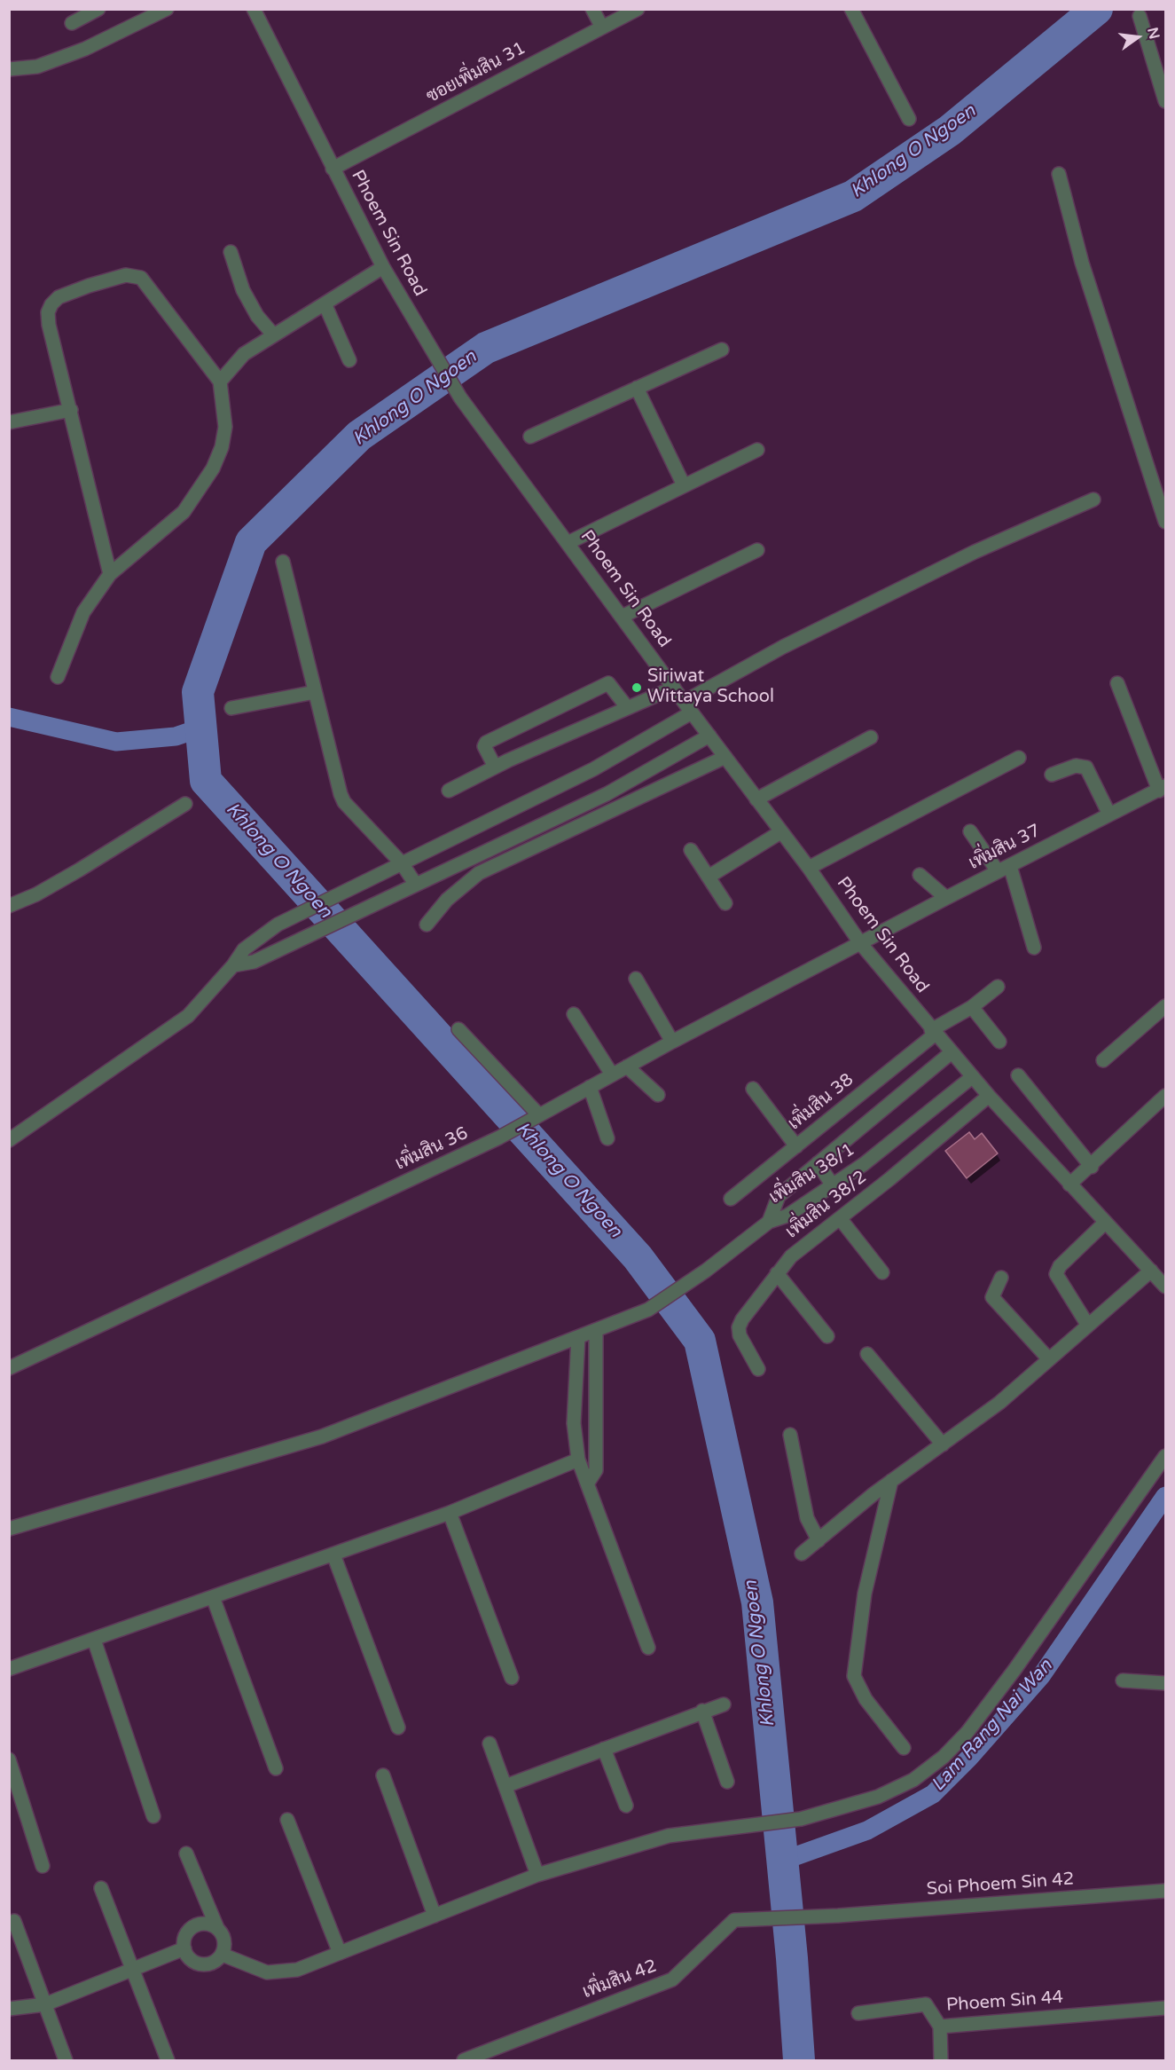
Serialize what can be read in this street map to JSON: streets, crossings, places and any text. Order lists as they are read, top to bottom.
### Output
{
  "streets": {
    "street": [
      "ซอยเพิ่มสิน 31",
      "Phoem Sin Road",
      "เพิ่มสิน 37",
      "เพิ่มสิน 38",
      "เพิ่มสิน 36",
      "เพิ่มสิน 38/1",
      "เพิ่มสิน 38/2",
      "Soi Phoem Sin 42",
      "เพิ่มสิน 42",
      "Phoem Sin 44"
    ]
  },
  "crossings": [
    ["ซอยเพิ่มสิน 31", "Phoem Sin Road"],
    ["Phoem Sin Road", "เพิ่มสิน 37"],
    ["Phoem Sin Road", "เพิ่มสิน 38"],
    ["Phoem Sin Road", "เพิ่มสิน 36"],
    ["Phoem Sin Road", "เพิ่มสิน 38/1"],
    ["Phoem Sin Road", "เพิ่มสิน 38/2"],
    ["เพิ่มสิน 37", "เพิ่มสิน 36"],
    ["Soi Phoem Sin 42", "เพิ่มสิน 42"]
  ],
  "water": ["Khlong O Ngoen", "Lam Rang Nai Wan"],
  "places": ["Siriwat Wittaya School"],
  "north": "right"
}
